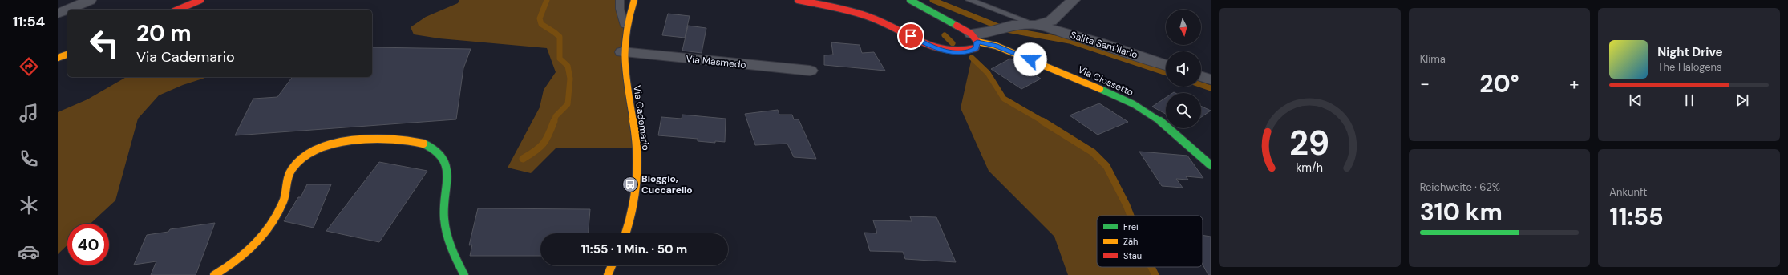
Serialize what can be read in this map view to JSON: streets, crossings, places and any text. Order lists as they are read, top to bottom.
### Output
{
  "streets": {
    "street": [
      "Salita Sant'Ilario",
      "Via Masmedo",
      "Via Ciossetto",
      "Via Cademario"
    ]
  },
  "crossings": [
    ["Via Masmedo", "Via Cademario"]
  ],
  "places": {
    "bus stop": ["Bioggio, Cuccarello"]
  },
  "legend": ["Frei", "Zäh", "Stau"],
  "north": "bottom",
  "page": {
    "tabs": "11:54",
    "tile": [
      "Klima",
      ["Reichweite · 62%", "310 km"],
      ["Ankunft", "11:55"]
    ],
    "turn": ["20 m", "Via Cademario"],
    "song": ["Night Drive", "The Halogens"],
    "heat": ["−", "20°", "+"],
    "limit": "40",
    "trip": "11:55 · 1 Min. · 50 m",
    "gauge": ["29", "km/h"]
  }
}
